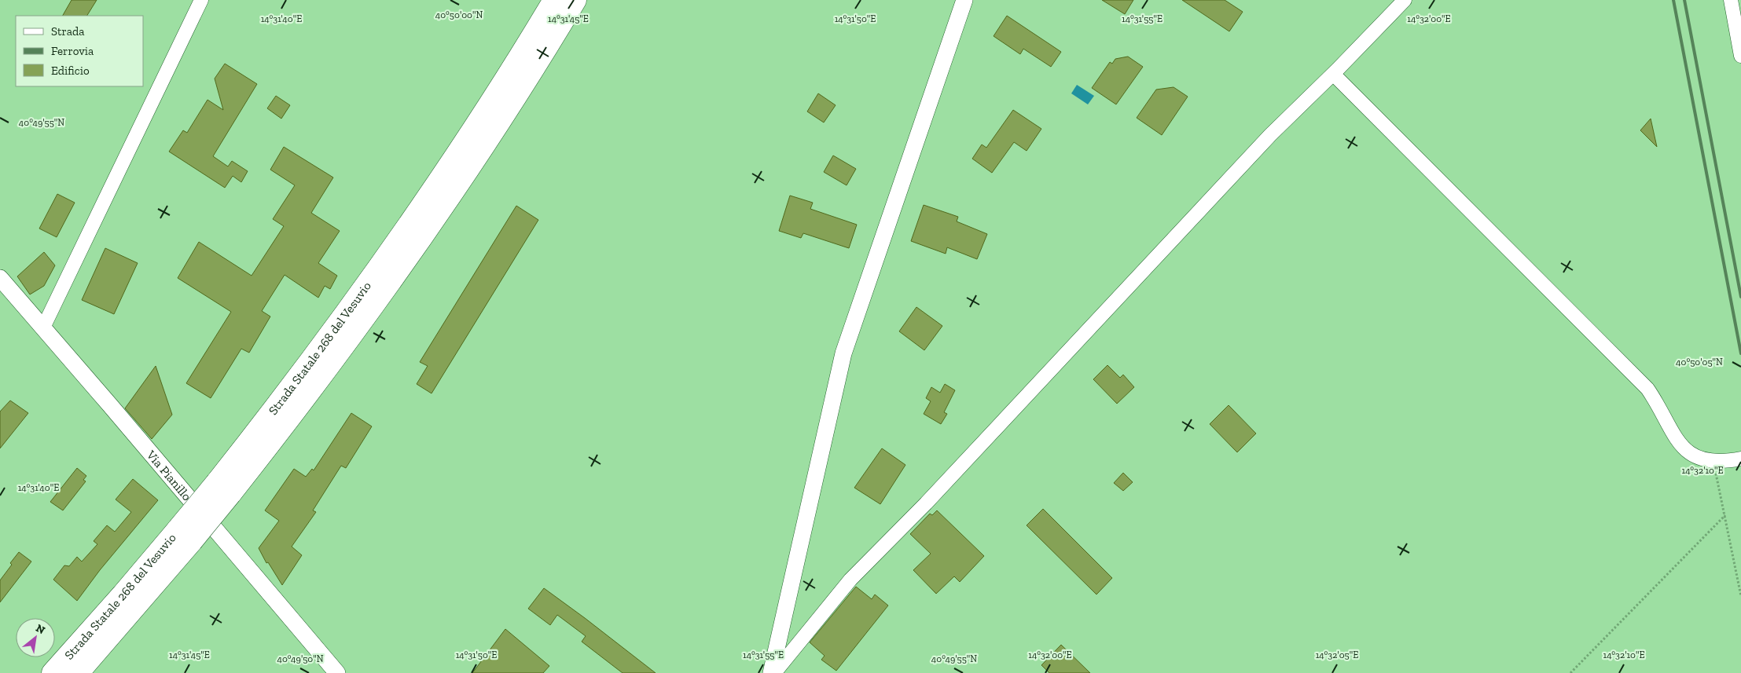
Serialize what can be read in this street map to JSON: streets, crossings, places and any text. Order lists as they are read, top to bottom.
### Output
{
  "streets": {
    "highway": ["Strada Statale 268 del Vesuvio"],
    "street": ["Via Pianillo"]
  },
  "legend": ["Strada", "Ferrovia", "Edificio"],
  "north": "top right",
  "coordinates": [
    "40°50'00\"N",
    "14°31'40\"E",
    "14°31'45\"E",
    "14°31'50\"E",
    "14°31'55\"E",
    "14°32'00\"E",
    "40°49'55\"N",
    "40°50'05\"N",
    "14°32'10\"E",
    "14°32'05\"E",
    "40°49'50\"N"
  ]
}
